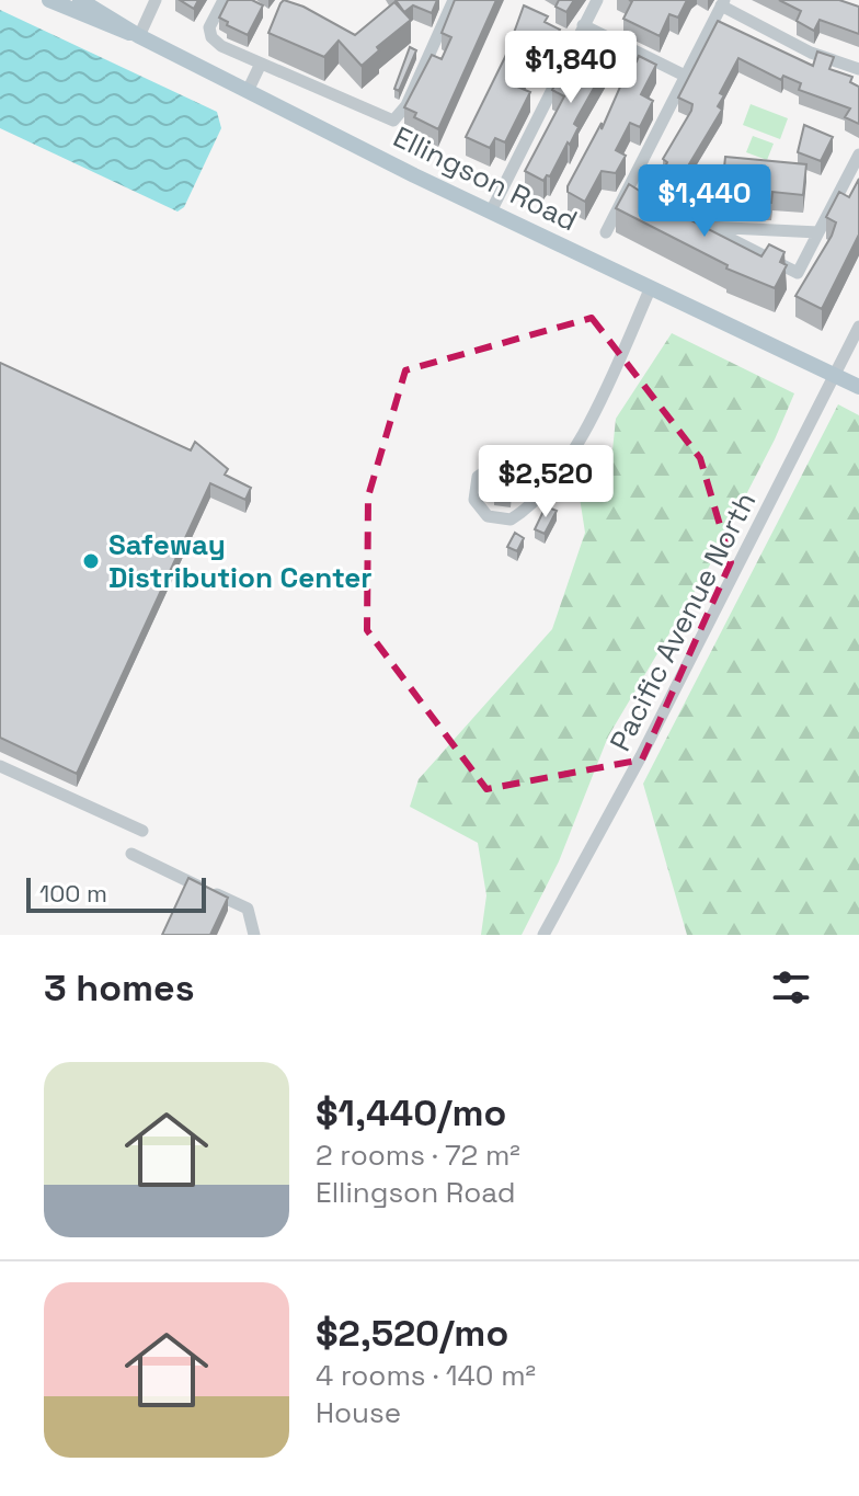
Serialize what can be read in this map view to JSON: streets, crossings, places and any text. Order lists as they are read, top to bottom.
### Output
{
  "streets": {
    "main road": ["Ellingson Road"],
    "street": ["Pacific Avenue North"]
  },
  "crossings": [
    ["Ellingson Road", "Pacific Avenue North"]
  ],
  "places": ["Safeway Distribution Center"],
  "scale_bar": "100 m",
  "page": {
    "price": ["$1,840", "$1,440", "$2,520"],
    "scale": "100 m",
    "heading": "3 homes",
    "list": [
      {
        "name": "$1,440/mo",
        "note": "2 rooms · 72 m² · Ellingson Road"
      },
      {
        "name": "$2,520/mo",
        "note": "4 rooms · 140 m² · House"
      }
    ]
  }
}
